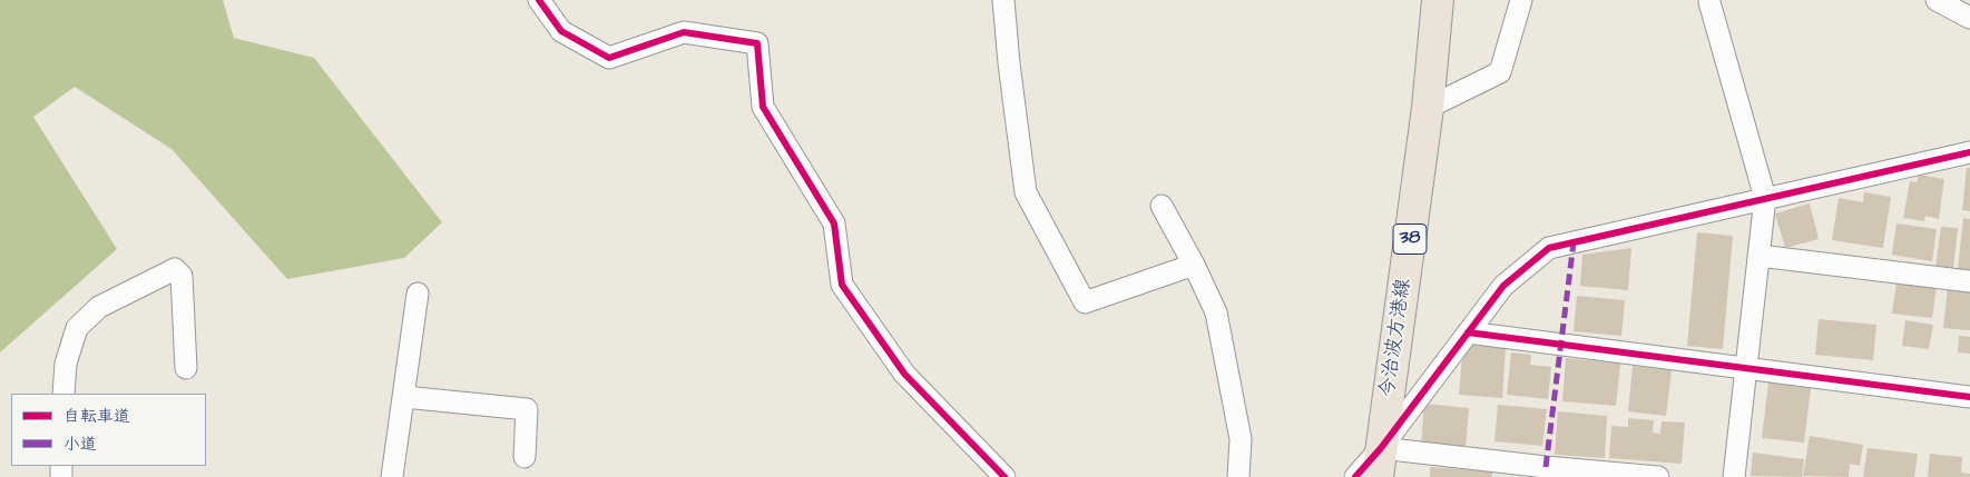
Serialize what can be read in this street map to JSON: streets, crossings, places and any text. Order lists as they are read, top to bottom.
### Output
{
  "streets": {
    "main road": ["38", "今治波方港線"]
  },
  "legend": ["自転車道", "小道"]
}
